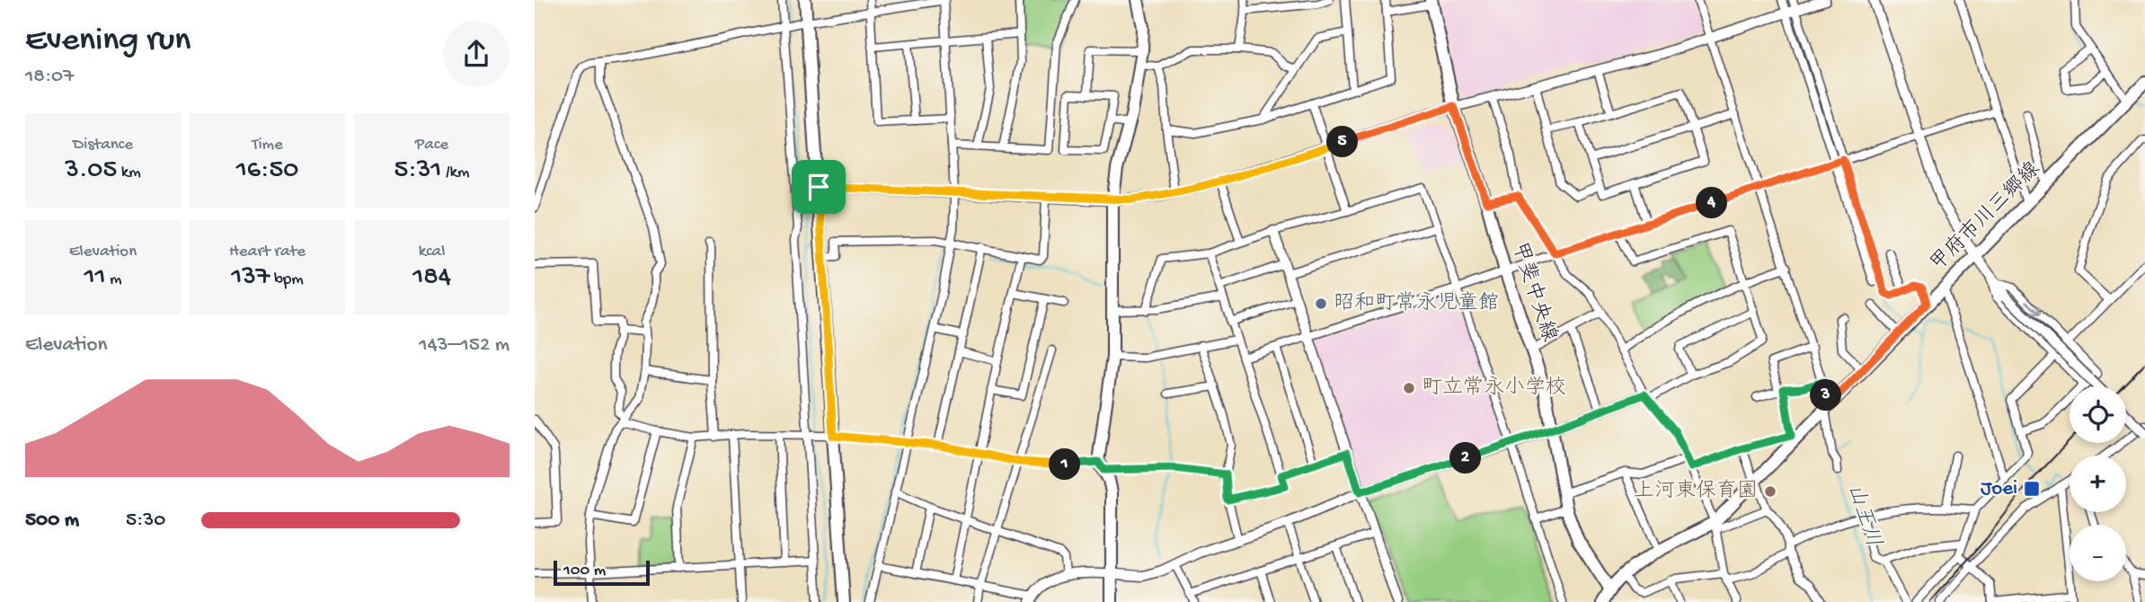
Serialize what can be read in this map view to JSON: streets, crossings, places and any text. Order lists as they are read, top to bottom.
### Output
{
  "streets": {
    "main road": ["甲府市川三郷線", "甲斐中央線"]
  },
  "crossings": [
    ["甲府市川三郷線", "甲斐中央線"]
  ],
  "water": ["山王川"],
  "places": {
    "other": ["昭和町常永児童館", "町立常永小学校", "上河東保育園"],
    "transit": ["Joei"]
  },
  "scale_bar": "100 m",
  "page": {
    "heading": ["Evening run", "18:07"],
    "stats": [
      ["Distance", "3.05 km"],
      ["Time", "16:50"],
      ["Pace", "5:31 /km"],
      ["Elevation", "11 m"],
      ["Heart rate", "137 bpm"],
      ["kcal", "184"]
    ],
    "pins": [
      "5",
      "4",
      "3",
      "2",
      "1"
    ],
    "chart": ["Elevation", "143–152 m"],
    "map_buttons": ["+", "−"],
    "list": [
      {
        "name": "500 m",
        "note": "5:30"
      }
    ],
    "scale": "100 m"
  }
}
